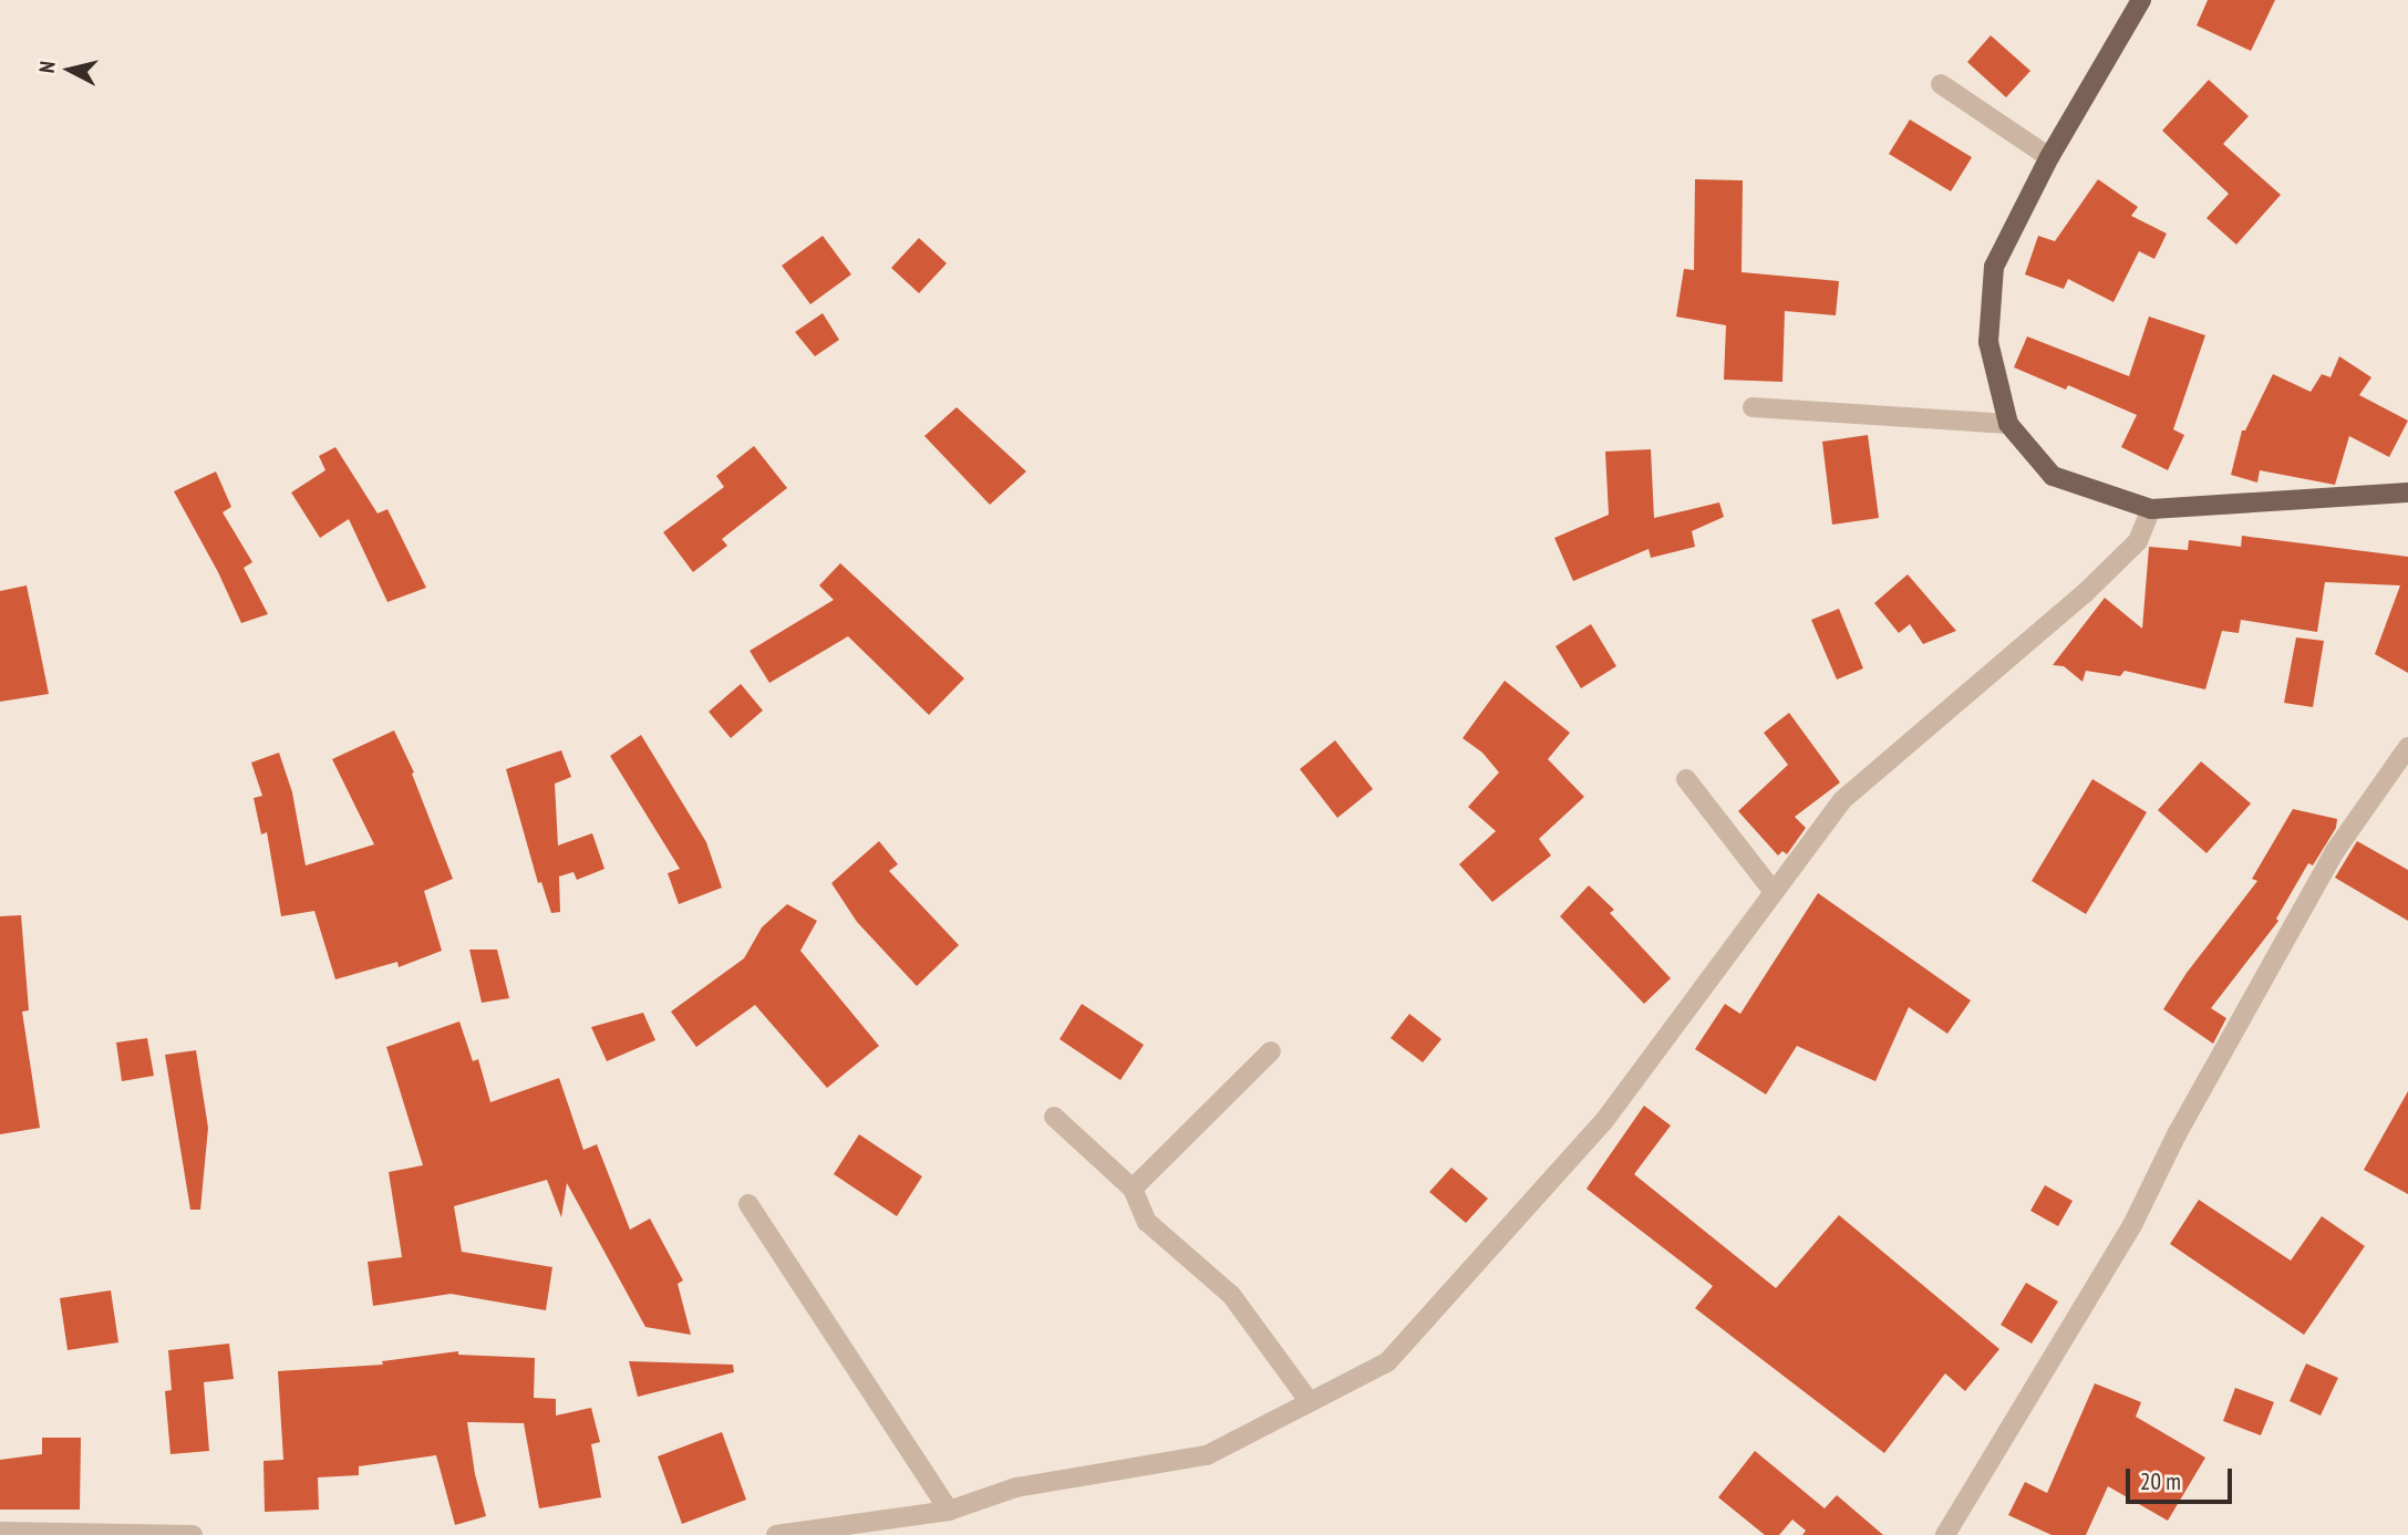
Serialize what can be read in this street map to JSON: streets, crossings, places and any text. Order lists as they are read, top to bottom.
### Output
{
  "scale_bar": "20 m",
  "north": "left"
}
